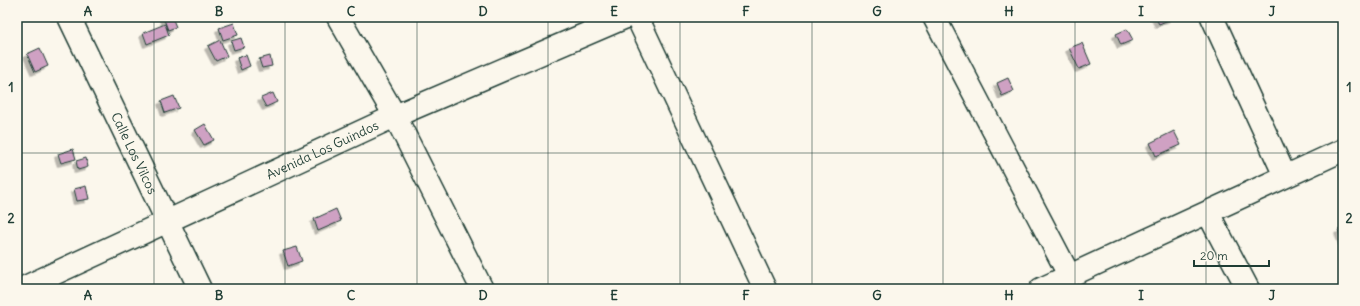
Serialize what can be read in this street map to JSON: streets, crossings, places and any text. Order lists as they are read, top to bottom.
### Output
{
  "streets": {
    "street": ["Avenida Los Guindos", "Calle Los Vilcos"]
  },
  "crossings": [
    ["Avenida Los Guindos", "Calle Los Vilcos"]
  ],
  "scale_bar": "20 m",
  "grid": {
    "columns": [
      "A",
      "B",
      "C",
      "D",
      "E",
      "F",
      "G",
      "H",
      "I",
      "J"
    ],
    "rows": ["1", "2"]
  }
}
